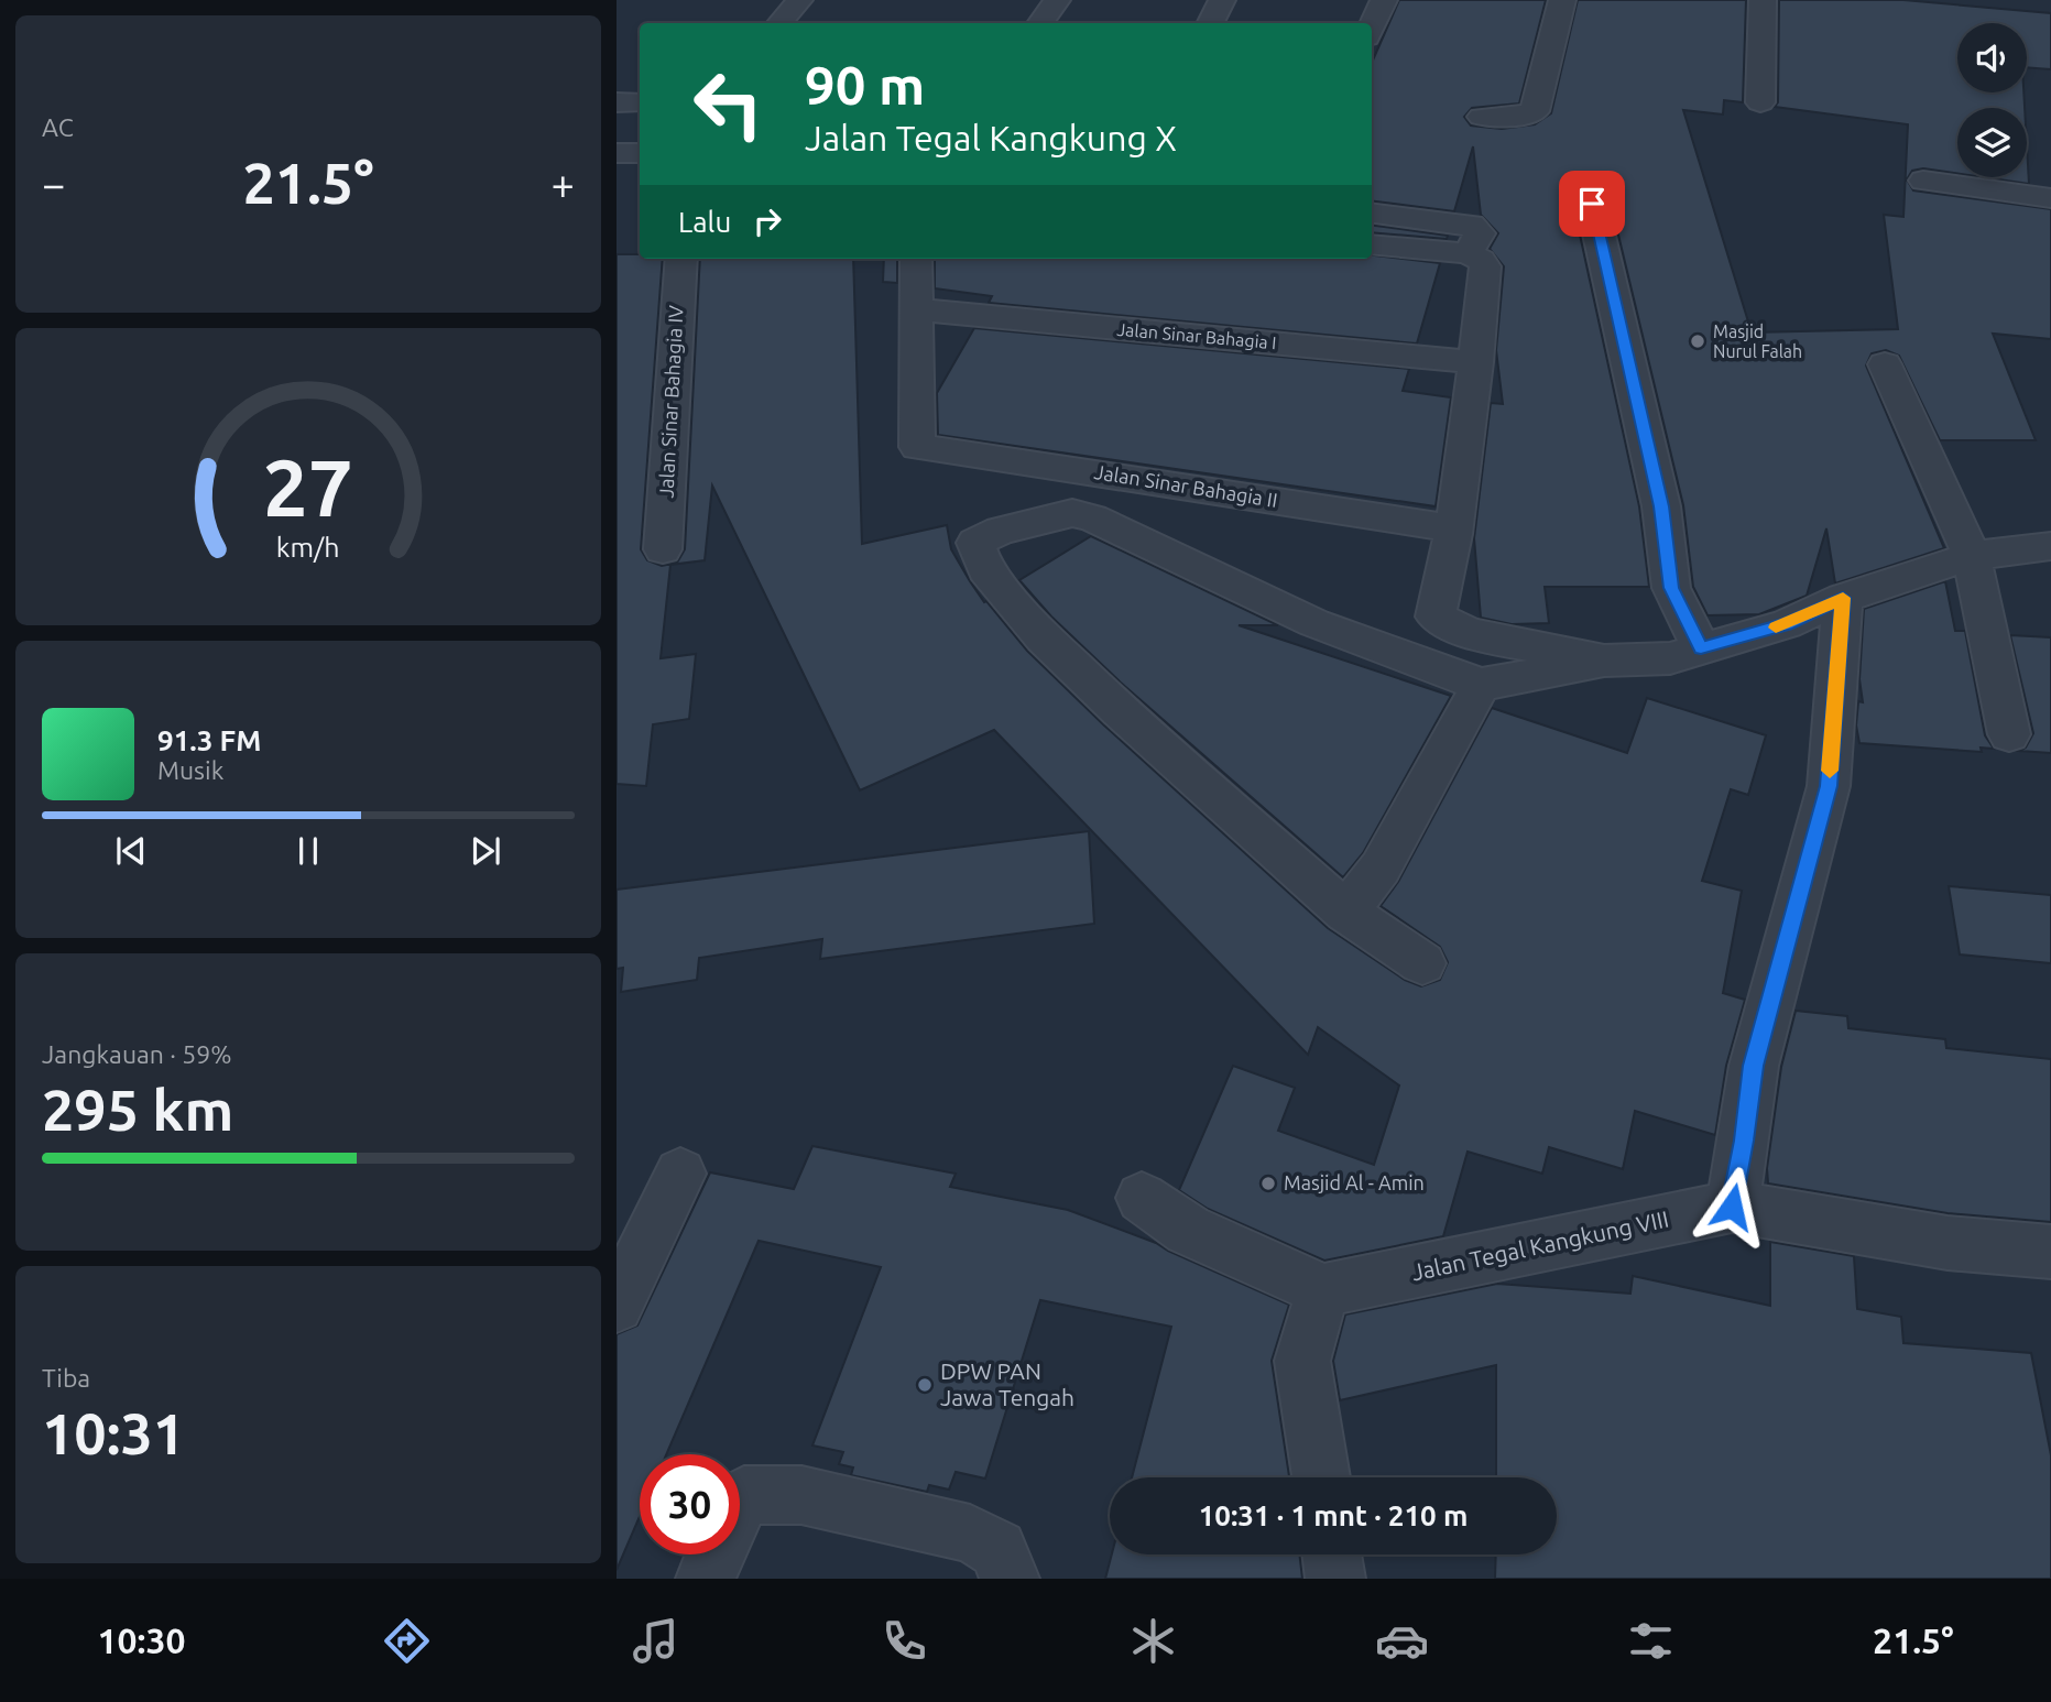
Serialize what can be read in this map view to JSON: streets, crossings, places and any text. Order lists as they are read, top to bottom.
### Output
{
  "streets": {
    "street": [
      "Jalan Sinar Bahagia I",
      "Jalan Sinar Bahagia IV",
      "Jalan Sinar Bahagia II",
      "Jalan Tegal Kangkung VIII"
    ]
  },
  "crossings": [
    ["Jalan Sinar Bahagia I", "Jalan Sinar Bahagia II"]
  ],
  "places": ["Masjid Nurul Falah", "Masjid Al - Amin", "DPW PAN Jawa Tengah"],
  "page": {
    "tile": [
      "AC",
      ["Jangkauan · 59%", "295 km"],
      ["Tiba", "10:31"]
    ],
    "turn": ["90 m", "Jalan Tegal Kangkung X"],
    "heat": ["−", "21.5°", "+"],
    "then": "Lalu",
    "song": ["91.3 FM", "Musik"],
    "limit": "30",
    "trip": "10:31 · 1 mnt · 210 m",
    "tabs": ["10:30", "21.5°"],
    "gauge": ["27", "km/h"]
  }
}
